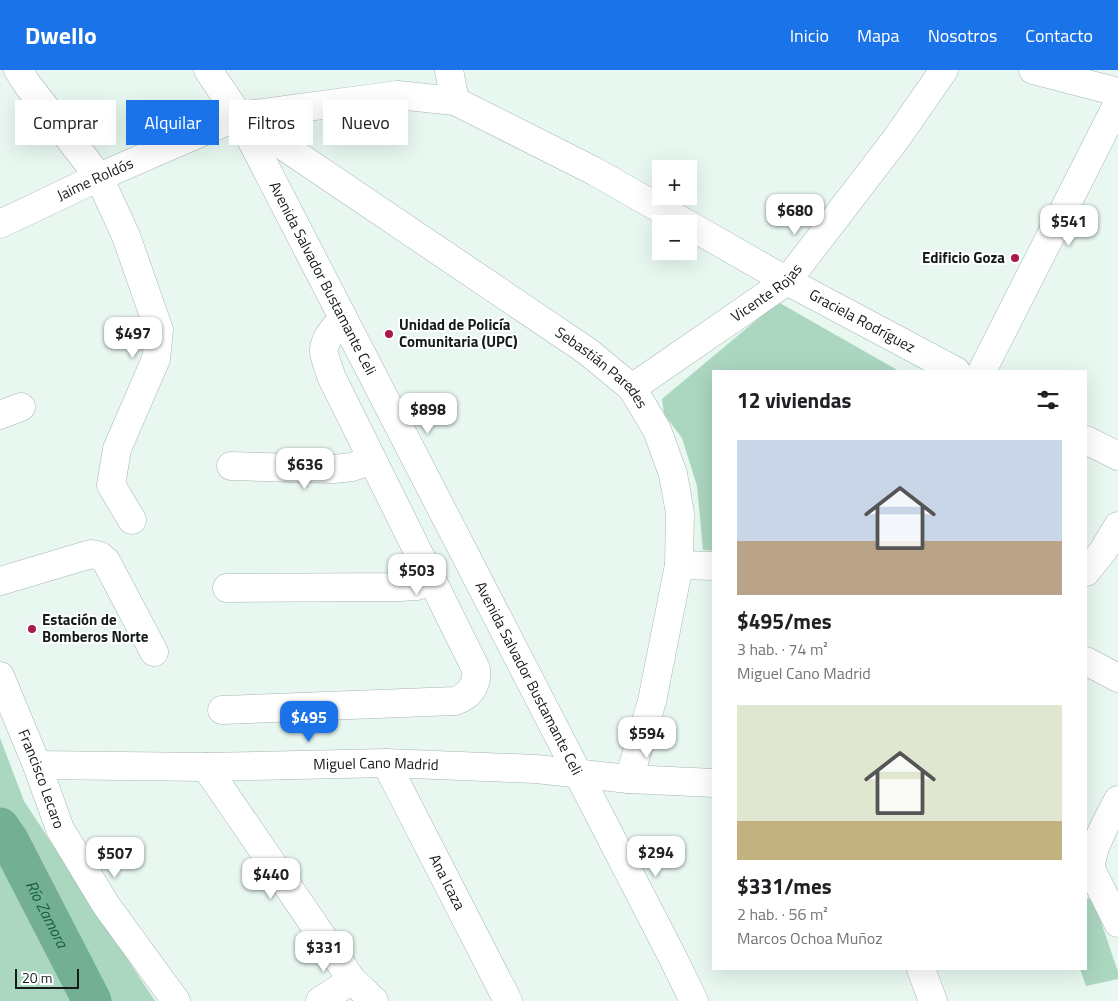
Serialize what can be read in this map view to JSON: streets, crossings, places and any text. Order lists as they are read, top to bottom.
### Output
{
  "streets": {
    "street": [
      "Jaime Roldós",
      "Avenida Salvador Bustamante Celi",
      "Vicente Rojas",
      "Graciela Rodríguez",
      "Sebastián Paredes",
      "Miguel Cano Madrid",
      "Francisco Lecaro",
      "Ana Icaza"
    ]
  },
  "crossings": [
    ["Jaime Roldós", "Graciela Rodríguez"],
    ["Avenida Salvador Bustamante Celi", "Miguel Cano Madrid"],
    ["Vicente Rojas", "Graciela Rodríguez"],
    ["Vicente Rojas", "Sebastián Paredes"],
    ["Sebastián Paredes", "Miguel Cano Madrid"],
    ["Miguel Cano Madrid", "Francisco Lecaro"],
    ["Miguel Cano Madrid", "Ana Icaza"]
  ],
  "water": ["Río Zamora"],
  "places": ["Edificio Goza", "Unidad de Policía Comunitaria (UPC)", "Estación de Bomberos Norte"],
  "scale_bar": "20 m",
  "page": {
    "header": "Dwello",
    "nav": [
      "Inicio",
      "Mapa",
      "Nosotros",
      "Contacto"
    ],
    "chip": [
      "Comprar",
      "Alquilar",
      "Filtros",
      "Nuevo"
    ],
    "map_buttons": ["+", "−"],
    "price": [
      "$680",
      "$541",
      "$497",
      "$898",
      "$636",
      "$503",
      "$495",
      "$594",
      "$294",
      "$507",
      "$440",
      "$331"
    ],
    "heading": "12 viviendas",
    "list": [
      {
        "name": "$495/mes",
        "note": "3 hab. · 74 m² · Miguel Cano Madrid"
      },
      {
        "name": "$331/mes",
        "note": "2 hab. · 56 m² · Marcos Ochoa Muñoz"
      }
    ],
    "scale": "20 m"
  }
}
